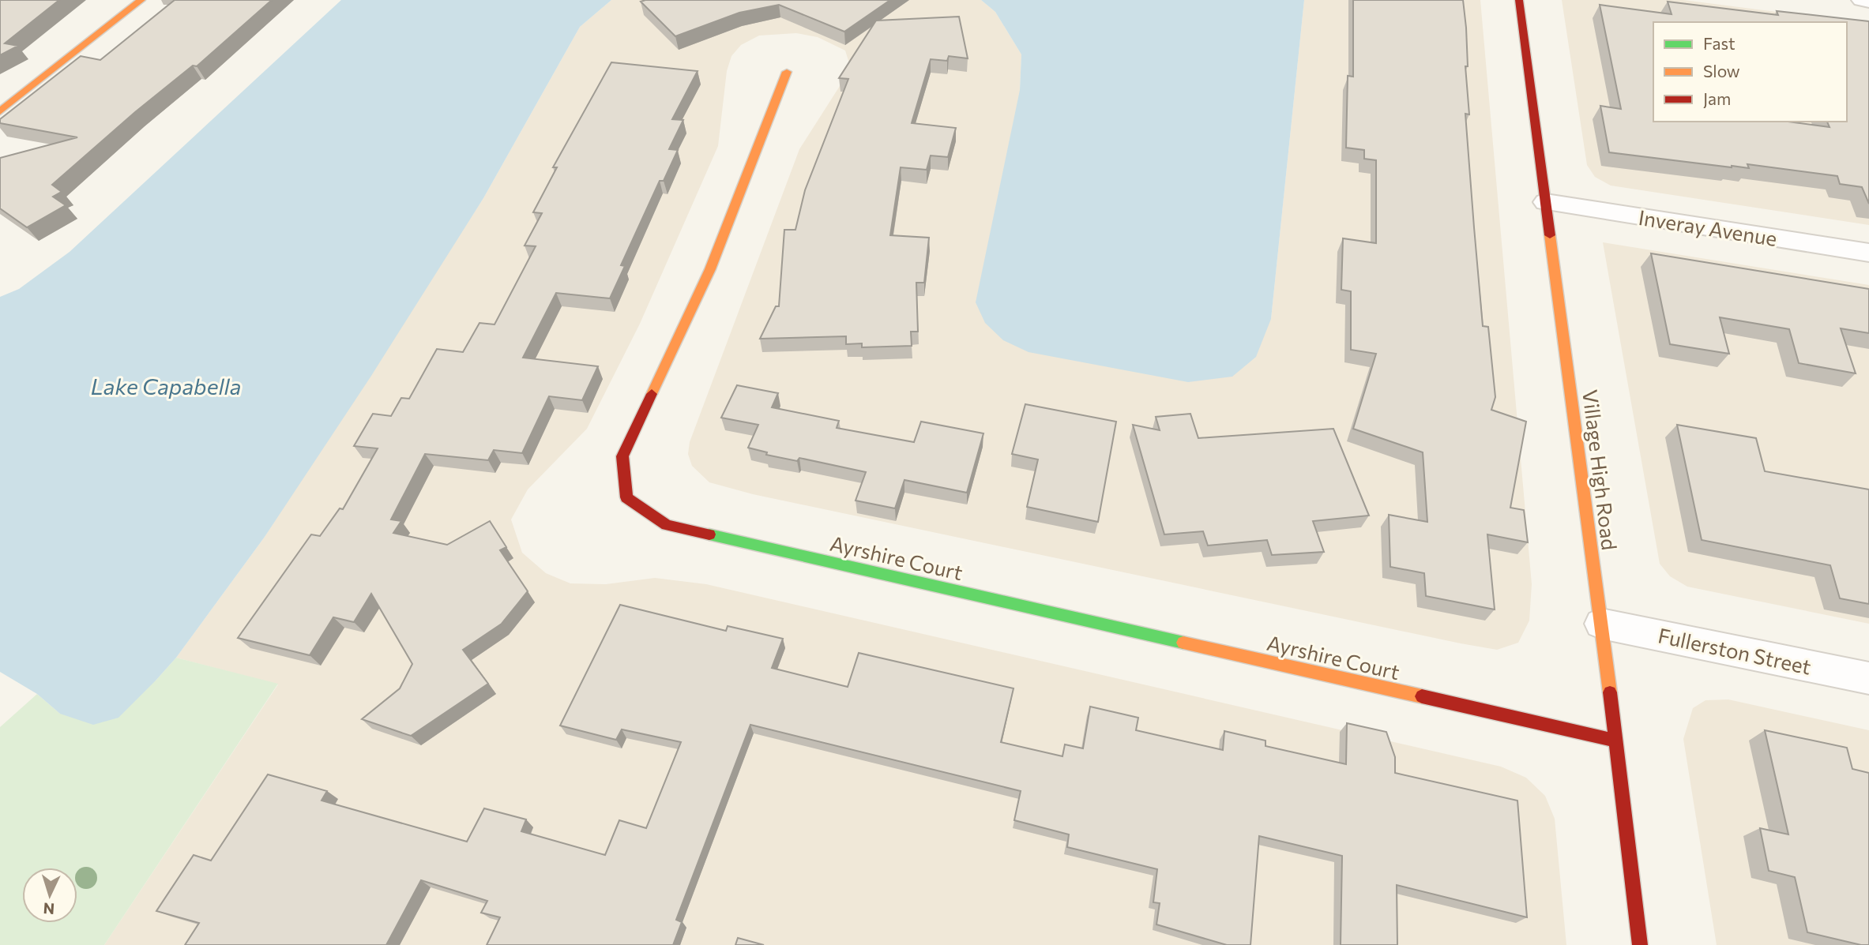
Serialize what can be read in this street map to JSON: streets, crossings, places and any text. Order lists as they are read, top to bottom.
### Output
{
  "streets": {
    "street": [
      "Inveray Avenue",
      "Village High Road",
      "Ayrshire Court",
      "Fullerston Street"
    ]
  },
  "crossings": [
    ["Inveray Avenue", "Village High Road"],
    ["Village High Road", "Ayrshire Court"],
    ["Village High Road", "Fullerston Street"]
  ],
  "water": ["Lake Capabella"],
  "legend": ["Fast", "Slow", "Jam"],
  "north": "bottom"
}
